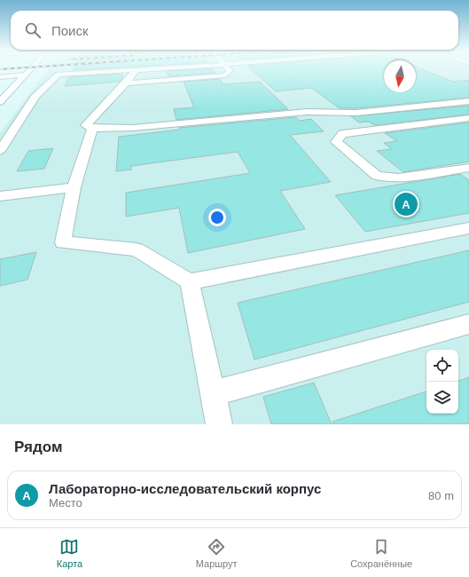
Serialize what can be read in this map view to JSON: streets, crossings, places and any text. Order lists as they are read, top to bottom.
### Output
{
  "north": "bottom",
  "page": {
    "search": "Поиск",
    "pins": "A",
    "heading": "Рядом",
    "list": [
      {
        "mark": "A",
        "name": "Лабораторно-исследовательский корпус",
        "note": "Место",
        "value": "80 m"
      }
    ],
    "nav": ["Карта", "Маршрут", "Сохранённые"]
  }
}
